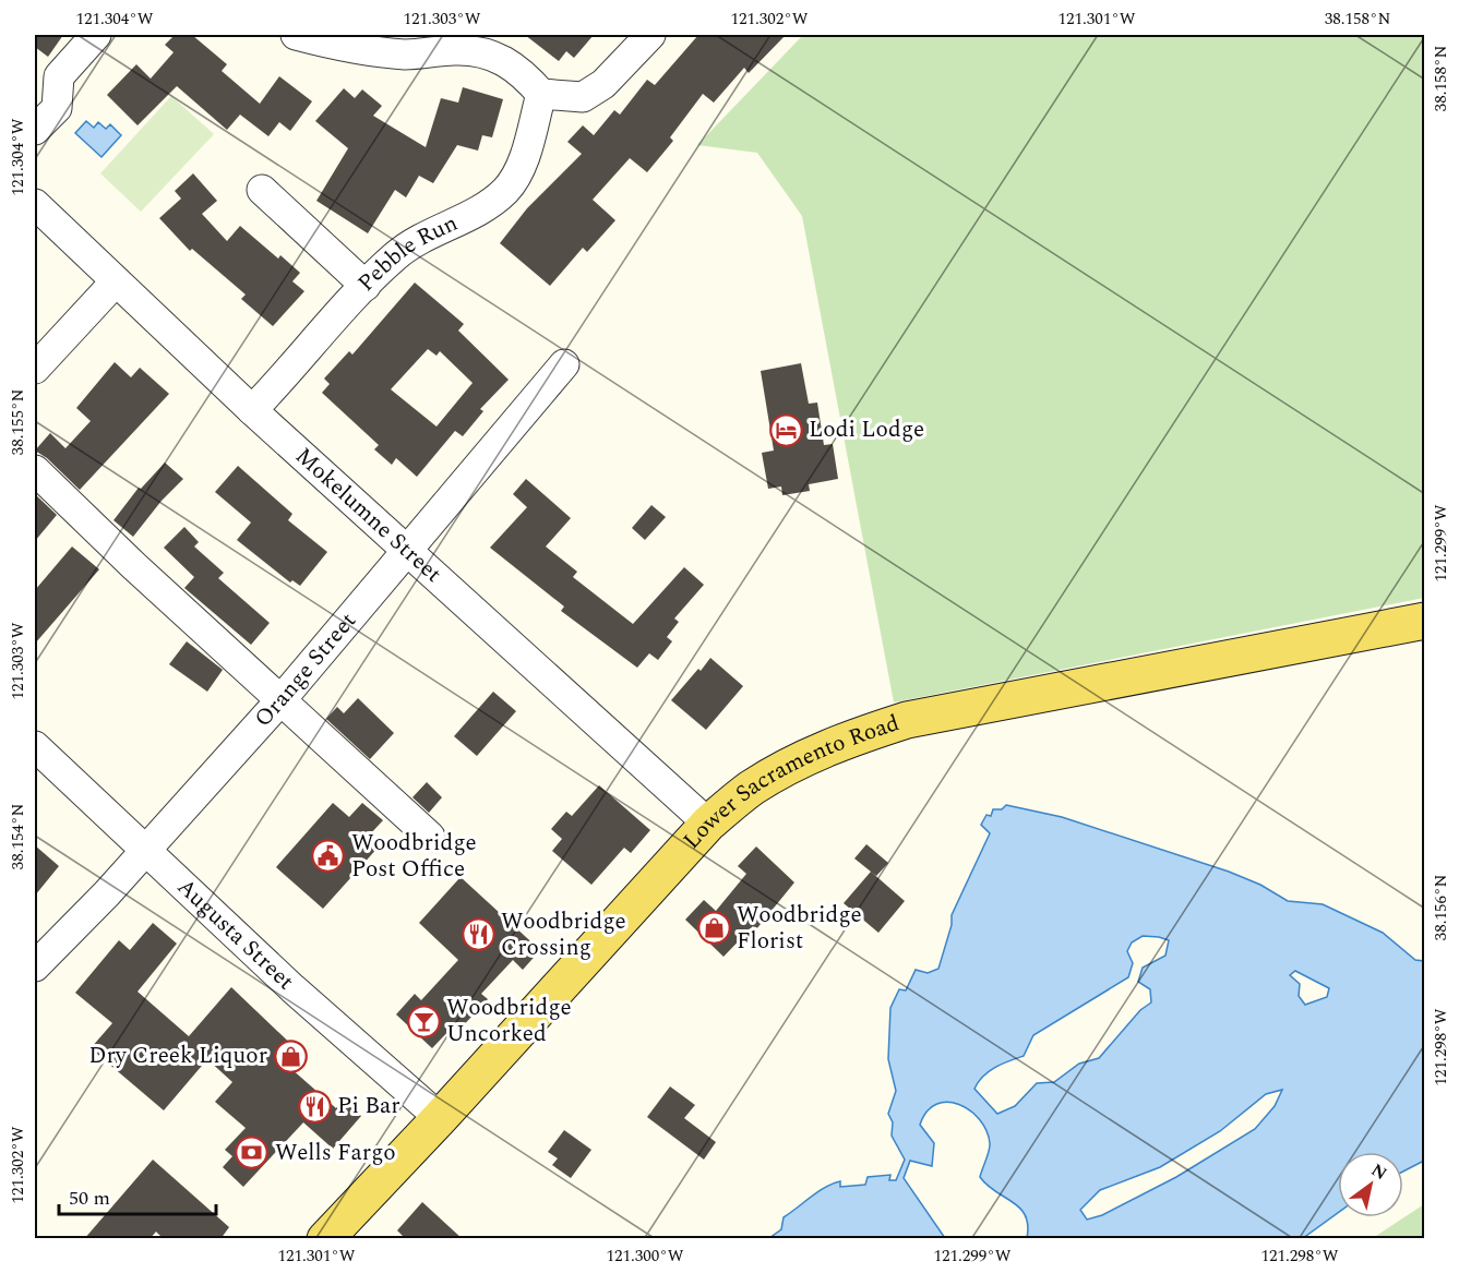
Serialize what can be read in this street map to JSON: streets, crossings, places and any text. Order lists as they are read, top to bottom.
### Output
{
  "streets": {
    "main road": ["Lower Sacramento Road"],
    "street": [
      "Pebble Run",
      "Mokelumne Street",
      "Orange Street",
      "Augusta Street"
    ]
  },
  "crossings": [
    ["Pebble Run", "Mokelumne Street"],
    ["Mokelumne Street", "Orange Street"],
    ["Mokelumne Street", "Lower Sacramento Road"],
    ["Orange Street", "Augusta Street"],
    ["Lower Sacramento Road", "Augusta Street"]
  ],
  "places": {
    "hotel": ["Lodi Lodge"],
    "public building": ["Woodbridge Post Office"],
    "shop": ["Woodbridge Florist", "Dry Creek Liquor"],
    "restaurant": ["Woodbridge Crossing", "Pi Bar"],
    "bar": ["Woodbridge Uncorked"],
    "bank": ["Wells Fargo"]
  },
  "scale_bar": "50 m",
  "north": "top right",
  "coordinates": [
    "121.304°W",
    "121.303°W",
    "121.302°W",
    "121.301°W",
    "38.158°N",
    "38.155°N",
    "121.299°W",
    "38.154°N",
    "38.156°N",
    "121.298°W",
    "121.300°W"
  ]
}
